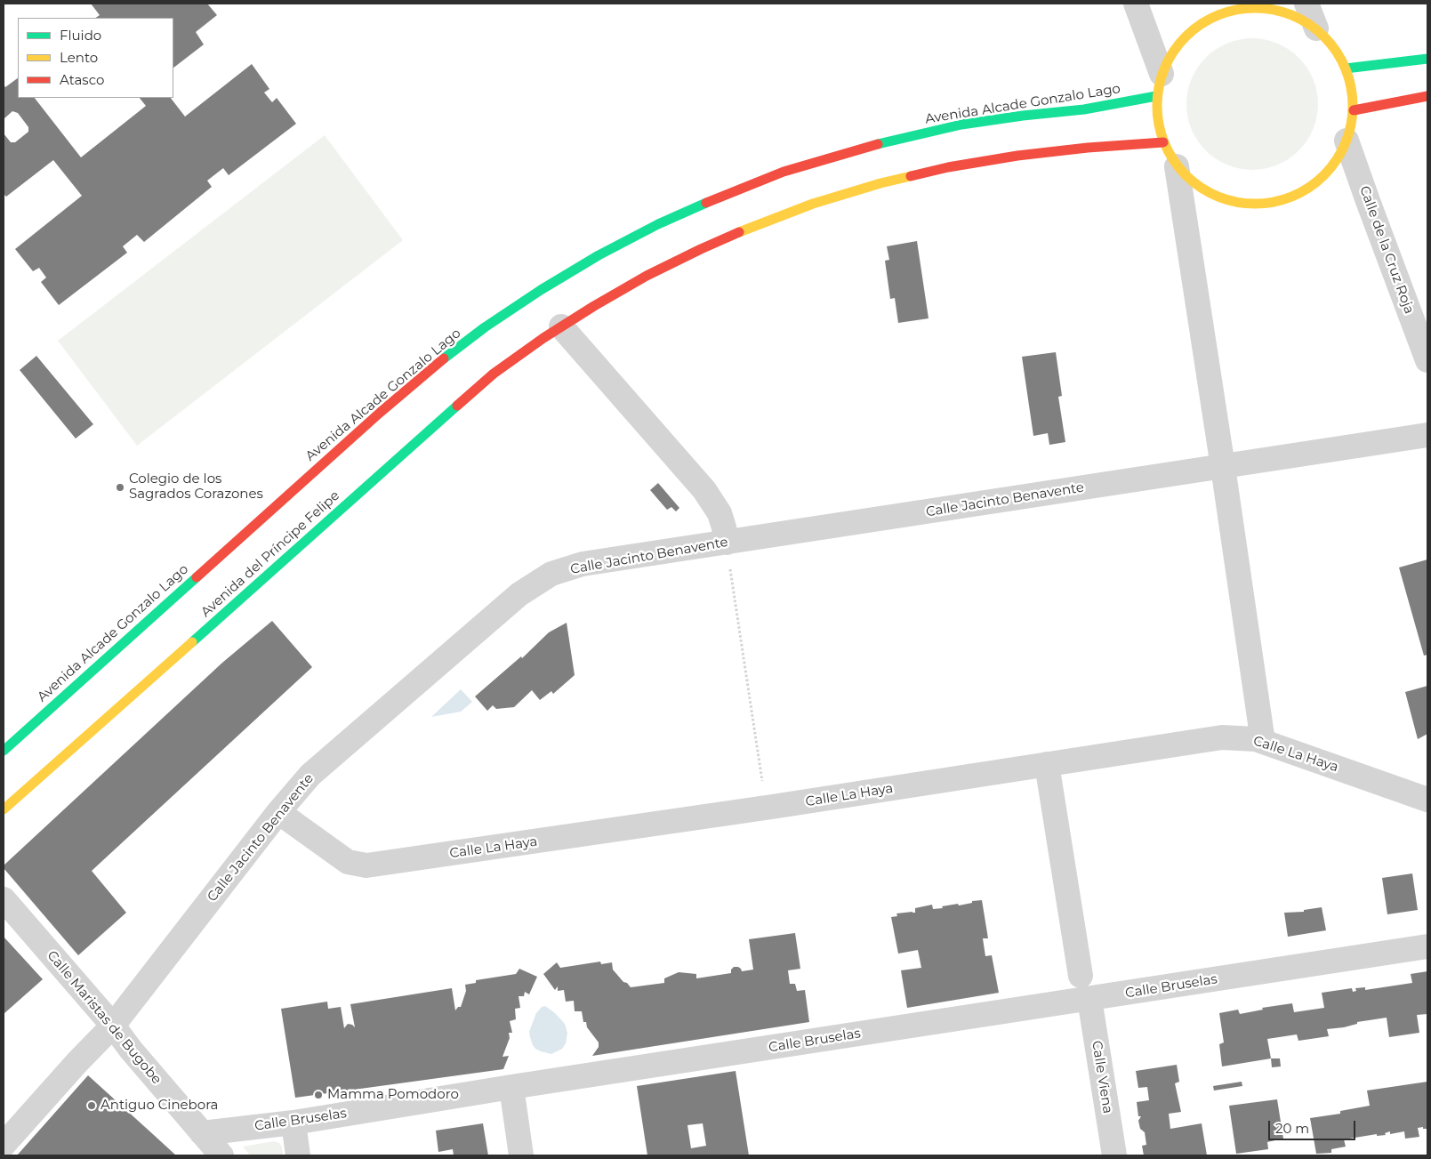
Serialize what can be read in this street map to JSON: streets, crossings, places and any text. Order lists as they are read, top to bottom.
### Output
{
  "streets": {
    "street": [
      "Avenida Alcade Gonzalo Lago",
      "Calle de la Cruz Roja",
      "Calle Jacinto Benavente",
      "Avenida del Príncipe Felipe",
      "Calle La Haya",
      "Calle Bruselas",
      "Calle Maristas de Bugobe",
      "Calle Viena"
    ]
  },
  "crossings": [
    ["Calle Jacinto Benavente", "Calle La Haya"],
    ["Calle Jacinto Benavente", "Calle Maristas de Bugobe"],
    ["Calle Bruselas", "Calle Maristas de Bugobe"],
    ["Calle Bruselas", "Calle Viena"]
  ],
  "places": ["Colegio de los Sagrados Corazones", "Mamma Pomodoro", "Antiguo Cinebora"],
  "legend": ["Fluido", "Lento", "Atasco"],
  "scale_bar": "20 m"
}
